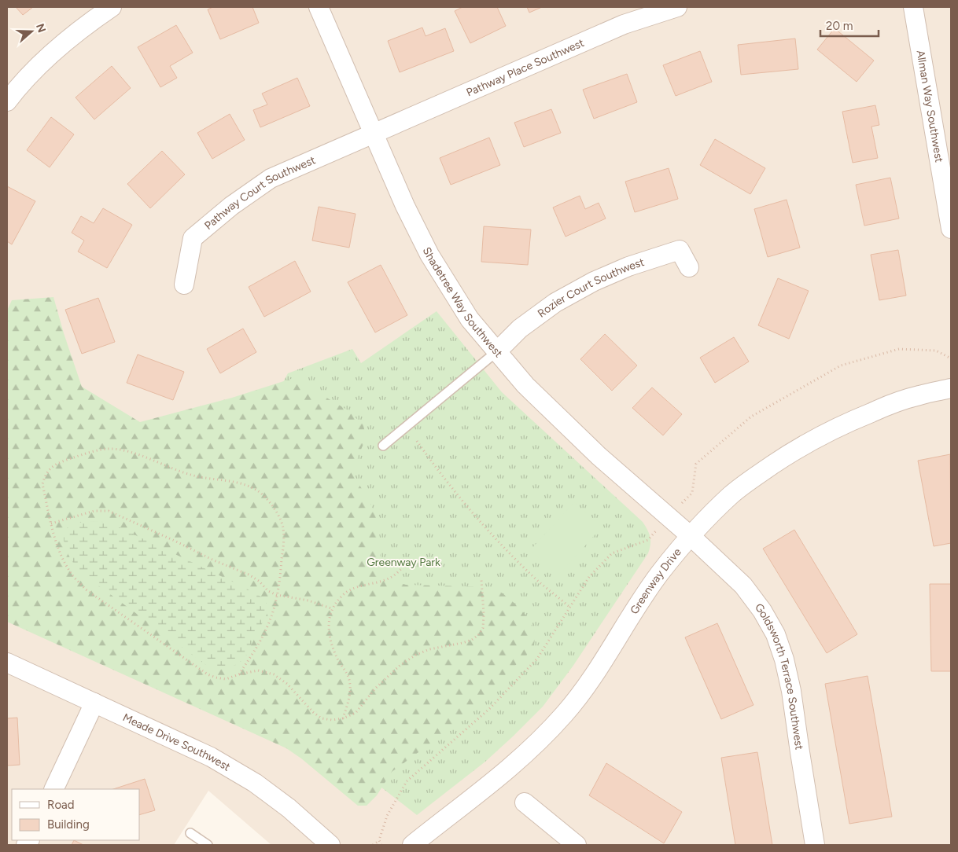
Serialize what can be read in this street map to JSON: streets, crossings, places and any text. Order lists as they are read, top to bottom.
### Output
{
  "streets": {
    "street": [
      "Pathway Place Southwest",
      "Allman Way Southwest",
      "Pathway Court Southwest",
      "Rozier Court Southwest",
      "Shadetree Way Southwest",
      "Greenway Drive",
      "Goldsworth Terrace Southwest",
      "Meade Drive Southwest"
    ]
  },
  "crossings": [
    ["Pathway Place Southwest", "Pathway Court Southwest"],
    ["Pathway Place Southwest", "Shadetree Way Southwest"],
    ["Pathway Court Southwest", "Shadetree Way Southwest"],
    ["Rozier Court Southwest", "Shadetree Way Southwest"],
    ["Shadetree Way Southwest", "Greenway Drive"],
    ["Shadetree Way Southwest", "Goldsworth Terrace Southwest"],
    ["Greenway Drive", "Goldsworth Terrace Southwest"]
  ],
  "parks": ["Greenway Park"],
  "legend": ["Road", "Building"],
  "scale_bar": "20 m",
  "north": "right"
}
